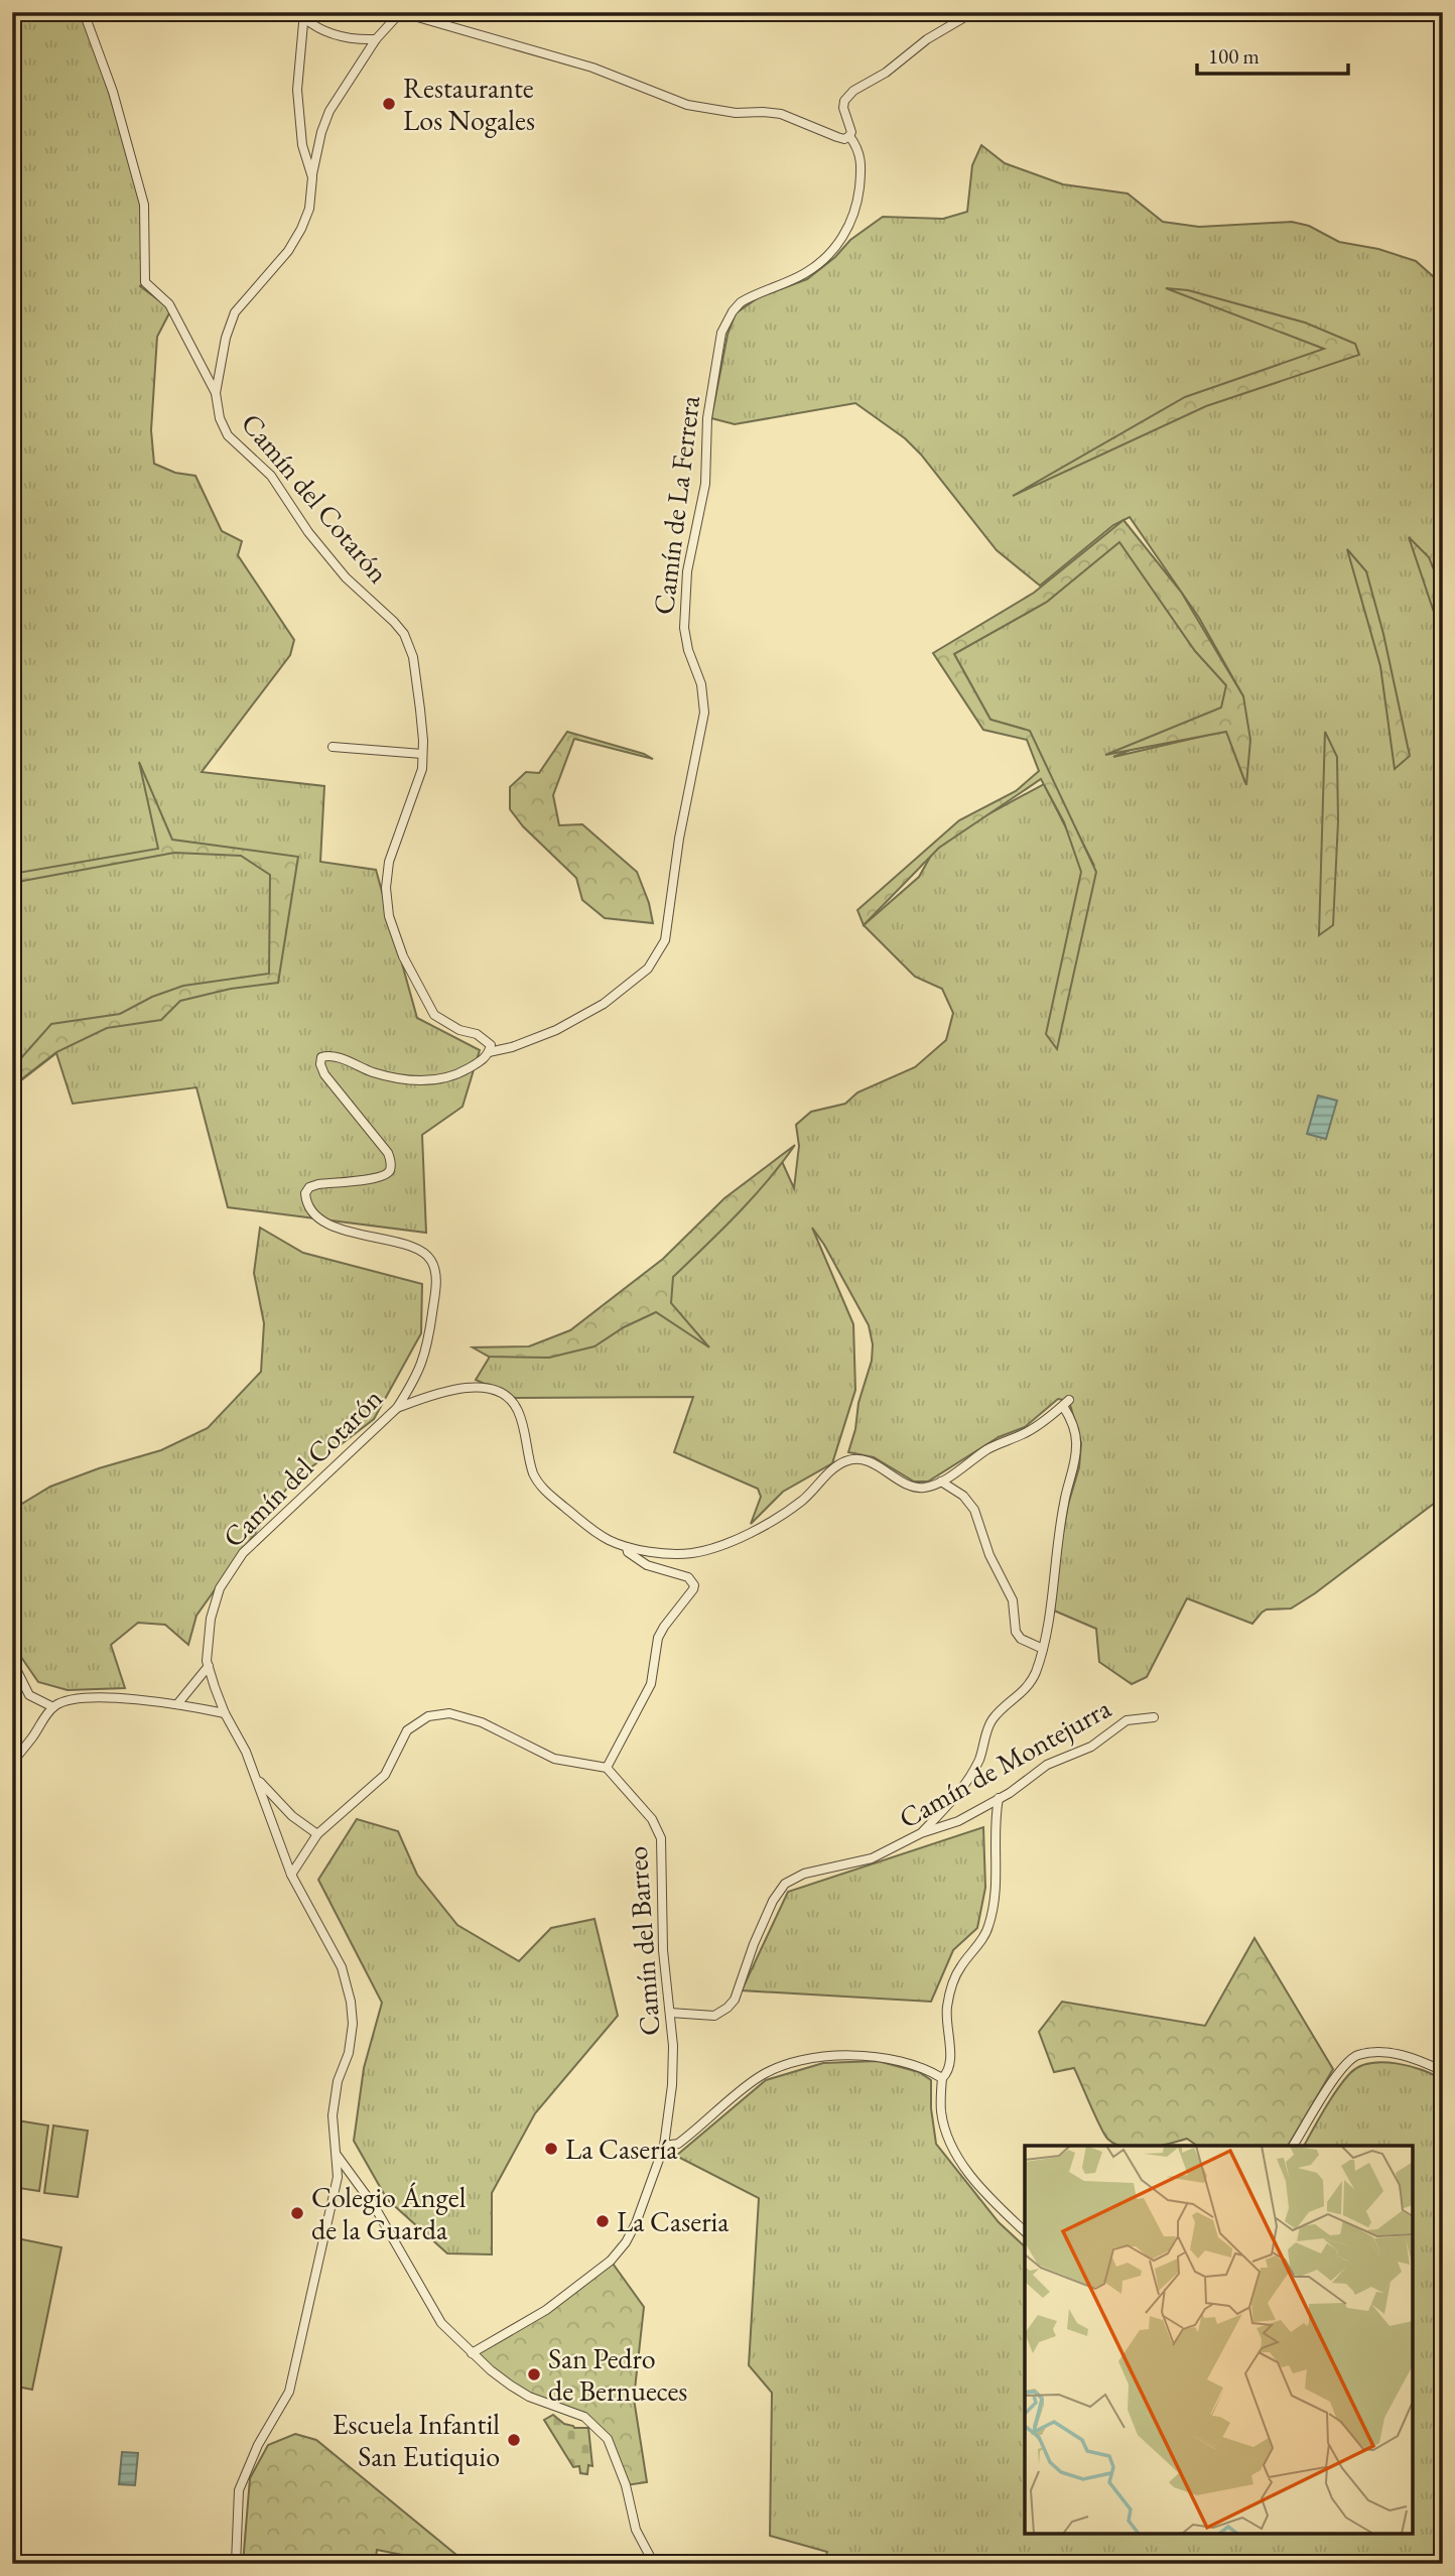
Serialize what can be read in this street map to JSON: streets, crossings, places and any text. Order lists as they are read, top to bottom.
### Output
{
  "streets": {
    "street": [
      "Camín del Cotarón",
      "Camín de La Ferrera",
      "Camín de Montejurra",
      "Camín del Barreo"
    ]
  },
  "crossings": [
    ["Camín del Cotarón", "Camín de La Ferrera"],
    ["Camín de Montejurra", "Camín del Barreo"]
  ],
  "places": [
    "Restaurante Los Nogales",
    "La Casería",
    "Colegio Ángel de la Guarda",
    "La Caseria",
    "San Pedro de Bernueces",
    "Escuela Infantil San Eutiquio"
  ],
  "scale_bar": "100 m"
}
